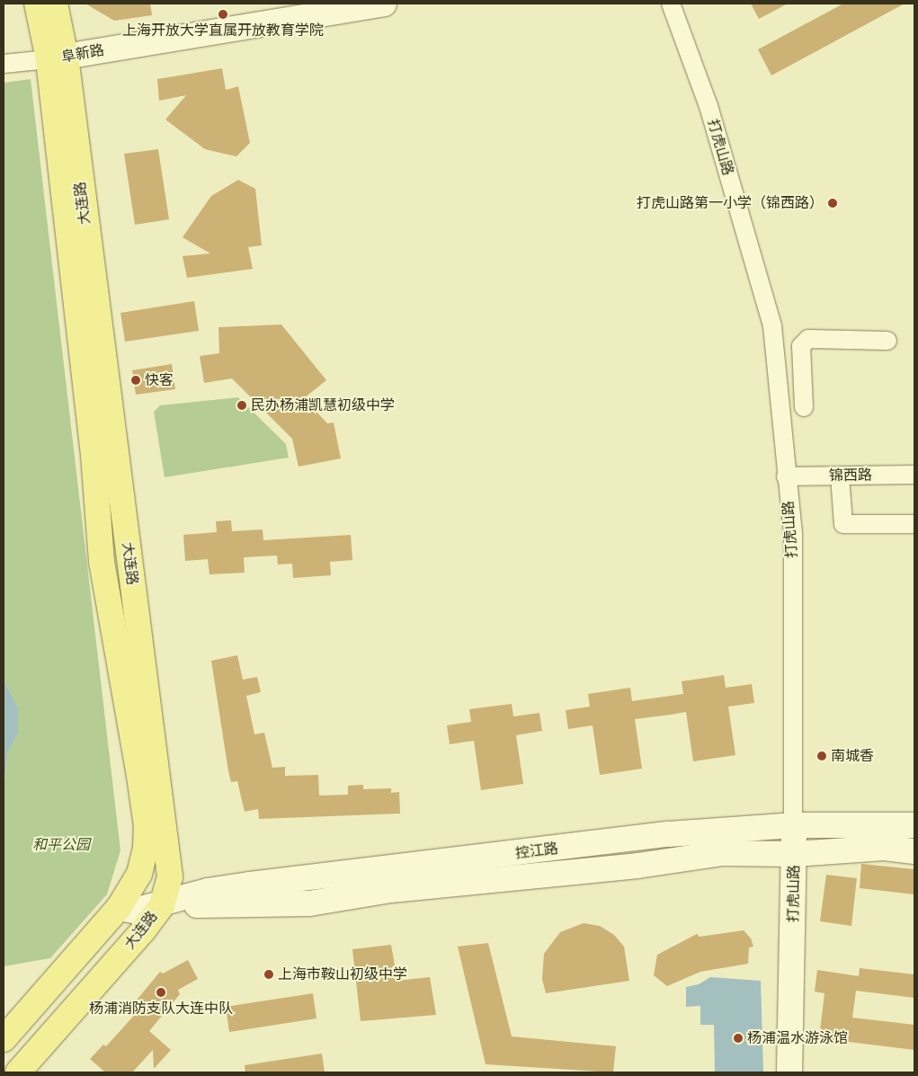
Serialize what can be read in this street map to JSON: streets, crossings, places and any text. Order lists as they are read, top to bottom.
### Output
{
  "streets": {
    "main road": [
      "阜新路",
      "打虎山路",
      "大连路",
      "控江路"
    ],
    "street": ["锦西路"]
  },
  "crossings": [
    ["阜新路", "大连路"],
    ["打虎山路", "锦西路"],
    ["打虎山路", "控江路"],
    ["大连路", "控江路"]
  ],
  "parks": ["和平公园"],
  "places": [
    "上海开放大学直属开放教育学院",
    "打虎山路第一小学（锦西路）",
    "快客",
    "民办杨浦凯慧初级中学",
    "南城香",
    "上海市鞍山初级中学",
    "杨浦消防支队大连中队",
    "杨浦温水游泳馆"
  ]
}
